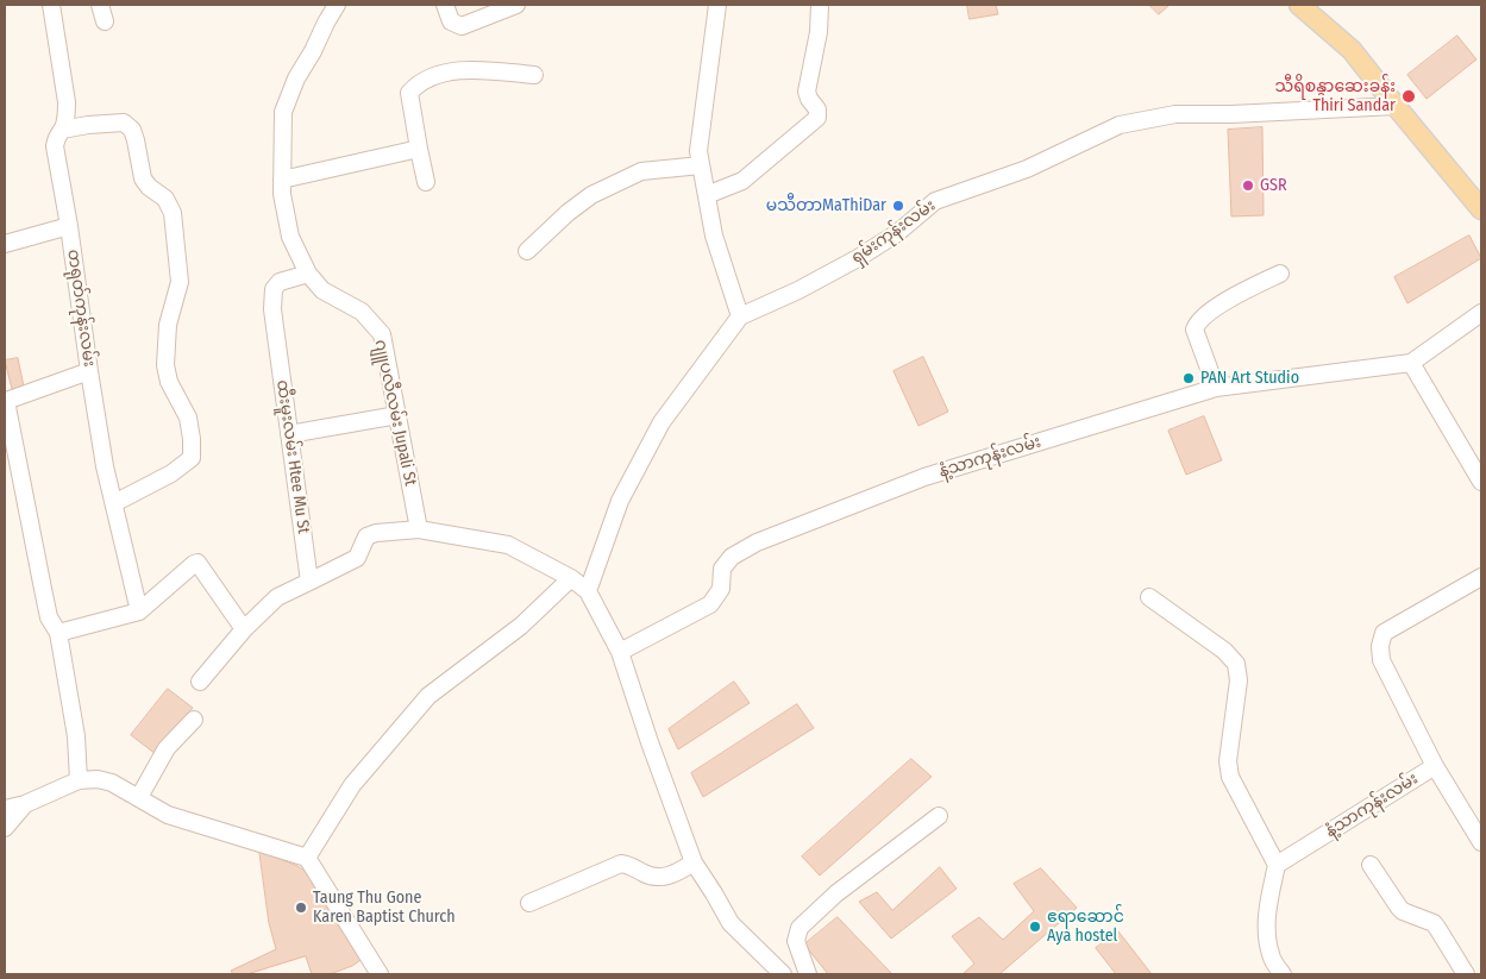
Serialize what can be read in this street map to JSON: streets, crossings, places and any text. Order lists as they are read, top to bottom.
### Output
{
  "streets": {
    "street": [
      "ရှမ်းကုန်းလမ်း",
      "တရုတ်ကုန်းလမ်း",
      "ဂျူပလီလမ်း Jupali St",
      "ထီးမူးလမ်း Htee Mu St",
      "နံ့သာကုန်းလမ်း"
    ]
  },
  "crossings": [
    ["ဂျူပလီလမ်း Jupali St", "ထီးမူးလမ်း Htee Mu St"]
  ],
  "places": [
    "သီရိစန္ဒာဆေးခန်း Thiri Sandar",
    "GSR",
    "မသီတာMaThiDar",
    "PAN Art Studio",
    "Taung Thu Gone Karen Baptist Church",
    "ဧရာဆောင် Aya hostel"
  ]
}
